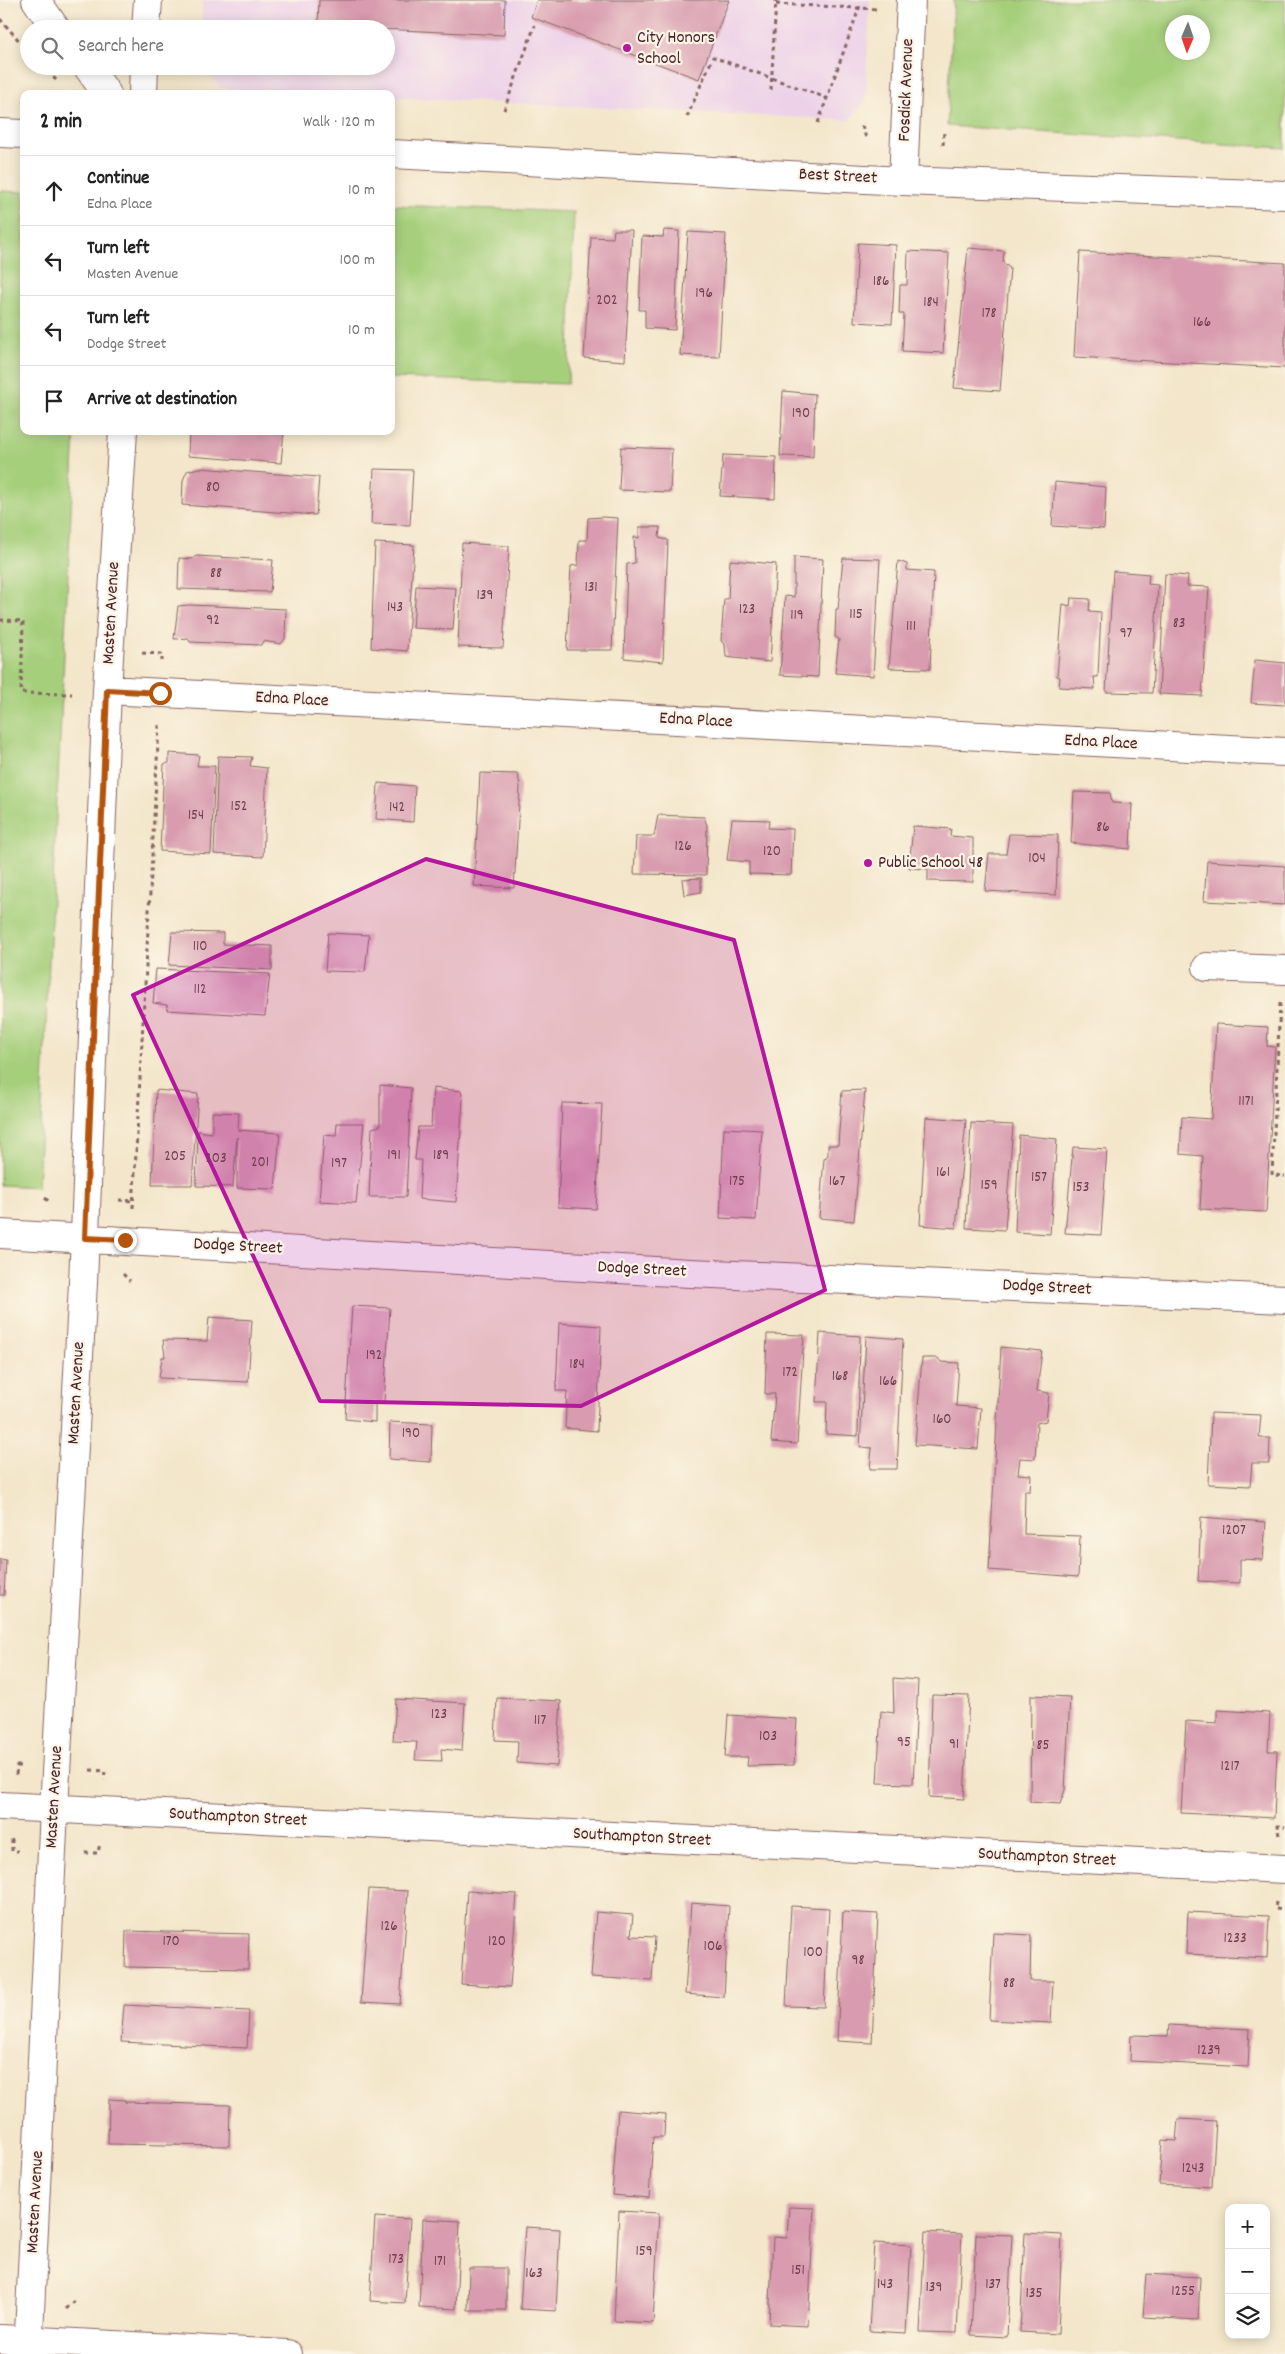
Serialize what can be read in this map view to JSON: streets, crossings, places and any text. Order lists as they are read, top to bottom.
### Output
{
  "streets": {
    "street": [
      "Fosdick Avenue",
      "Best Street",
      "Masten Avenue",
      "Edna Place",
      "Dodge Street",
      "Southampton Street"
    ]
  },
  "crossings": [
    ["Fosdick Avenue", "Best Street"],
    ["Masten Avenue", "Edna Place"],
    ["Masten Avenue", "Dodge Street"],
    ["Masten Avenue", "Southampton Street"]
  ],
  "places": ["City Honors School", "Public School 48"],
  "house_numbers": [
    "186",
    "196",
    "202",
    "184",
    "178",
    "166",
    "190",
    "80",
    "88",
    "131",
    "139",
    "143",
    "123",
    "115",
    "119",
    "92",
    "83",
    "111",
    "97",
    "152",
    "142",
    "154",
    "86",
    "126",
    "120",
    "104",
    "110",
    "112",
    "1171",
    "191",
    "189",
    "205",
    "203",
    "201",
    "197",
    "161",
    "157",
    "175",
    "167",
    "159",
    "153",
    "192",
    "184",
    "172",
    "168",
    "166",
    "160",
    "190",
    "1207",
    "123",
    "117",
    "103",
    "95",
    "91",
    "85",
    "1217",
    "126",
    "1233",
    "170",
    "120",
    "106",
    "100",
    "98",
    "88",
    "1239",
    "1243",
    "159",
    "173",
    "171",
    "151",
    "163",
    "143",
    "137",
    "139",
    "1255",
    "135"
  ],
  "north": "bottom",
  "page": {
    "search": "Search here",
    "heading": ["2 min", "Walk · 120 m"],
    "list": [
      ["Continue", "Edna Place", "10 m"],
      ["Turn left", "Masten Avenue", "100 m"],
      ["Turn left", "Dodge Street", "10 m"],
      "Arrive at destination"
    ],
    "map_buttons": ["+", "−"]
  }
}
